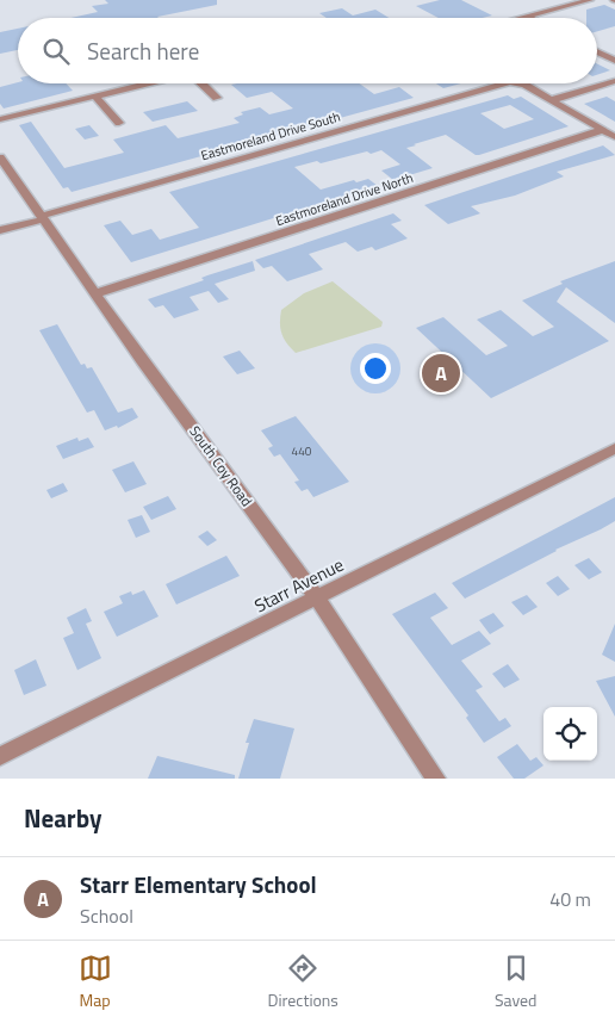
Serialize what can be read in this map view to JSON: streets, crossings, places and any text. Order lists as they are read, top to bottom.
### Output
{
  "streets": {
    "street": [
      "Eastmoreland Drive South",
      "Eastmoreland Drive North",
      "South Coy Road",
      "Starr Avenue"
    ]
  },
  "crossings": [
    ["Eastmoreland Drive South", "South Coy Road"],
    ["Eastmoreland Drive North", "South Coy Road"],
    ["South Coy Road", "Starr Avenue"]
  ],
  "house_numbers": ["440"],
  "page": {
    "search": "Search here",
    "pins": "A",
    "heading": "Nearby",
    "list": [
      {
        "mark": "A",
        "name": "Starr Elementary School",
        "note": "School",
        "value": "40 m"
      }
    ],
    "nav": ["Map", "Directions", "Saved"]
  }
}
